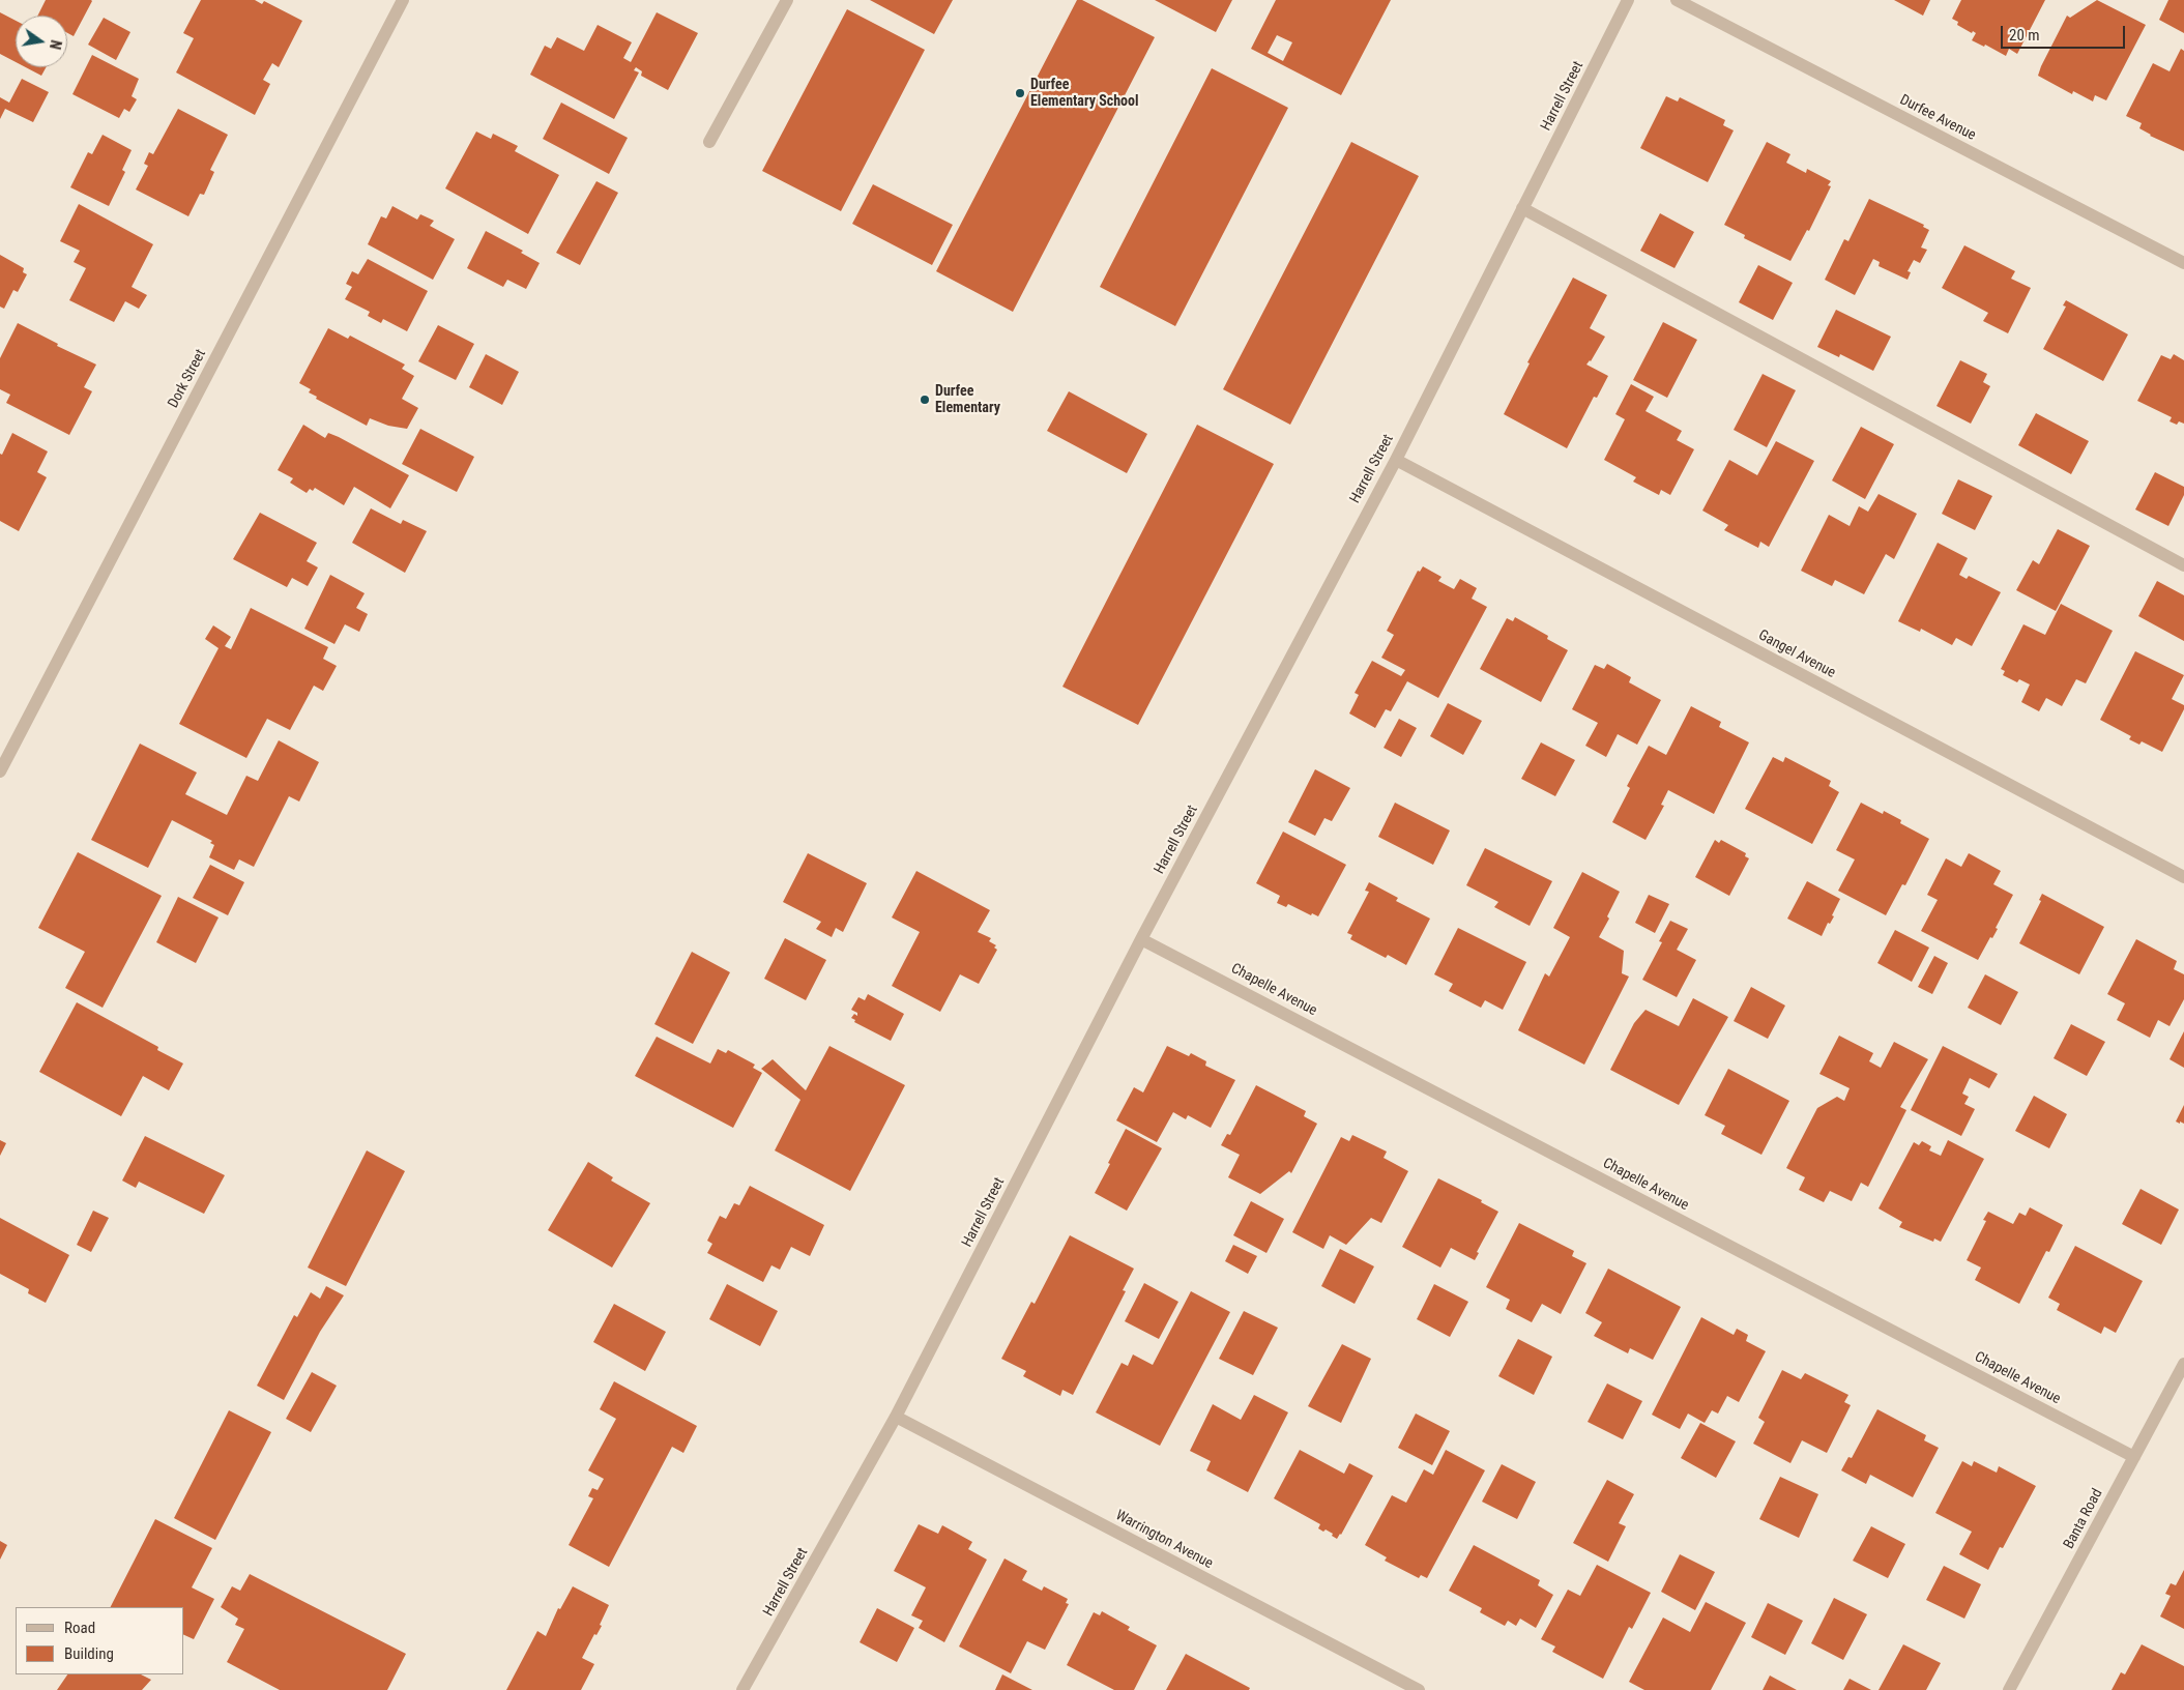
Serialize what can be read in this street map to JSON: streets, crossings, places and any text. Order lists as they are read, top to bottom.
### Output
{
  "streets": {
    "street": [
      "Harrell Street",
      "Durfee Avenue",
      "Dork Street",
      "Gangel Avenue",
      "Chapelle Avenue",
      "Banta Road",
      "Warrington Avenue"
    ]
  },
  "crossings": [
    ["Harrell Street", "Gangel Avenue"],
    ["Harrell Street", "Chapelle Avenue"],
    ["Harrell Street", "Warrington Avenue"],
    ["Chapelle Avenue", "Banta Road"]
  ],
  "places": ["Durfee Elementary School", "Durfee Elementary"],
  "legend": ["Road", "Building"],
  "scale_bar": "20 m",
  "north": "right"
}
